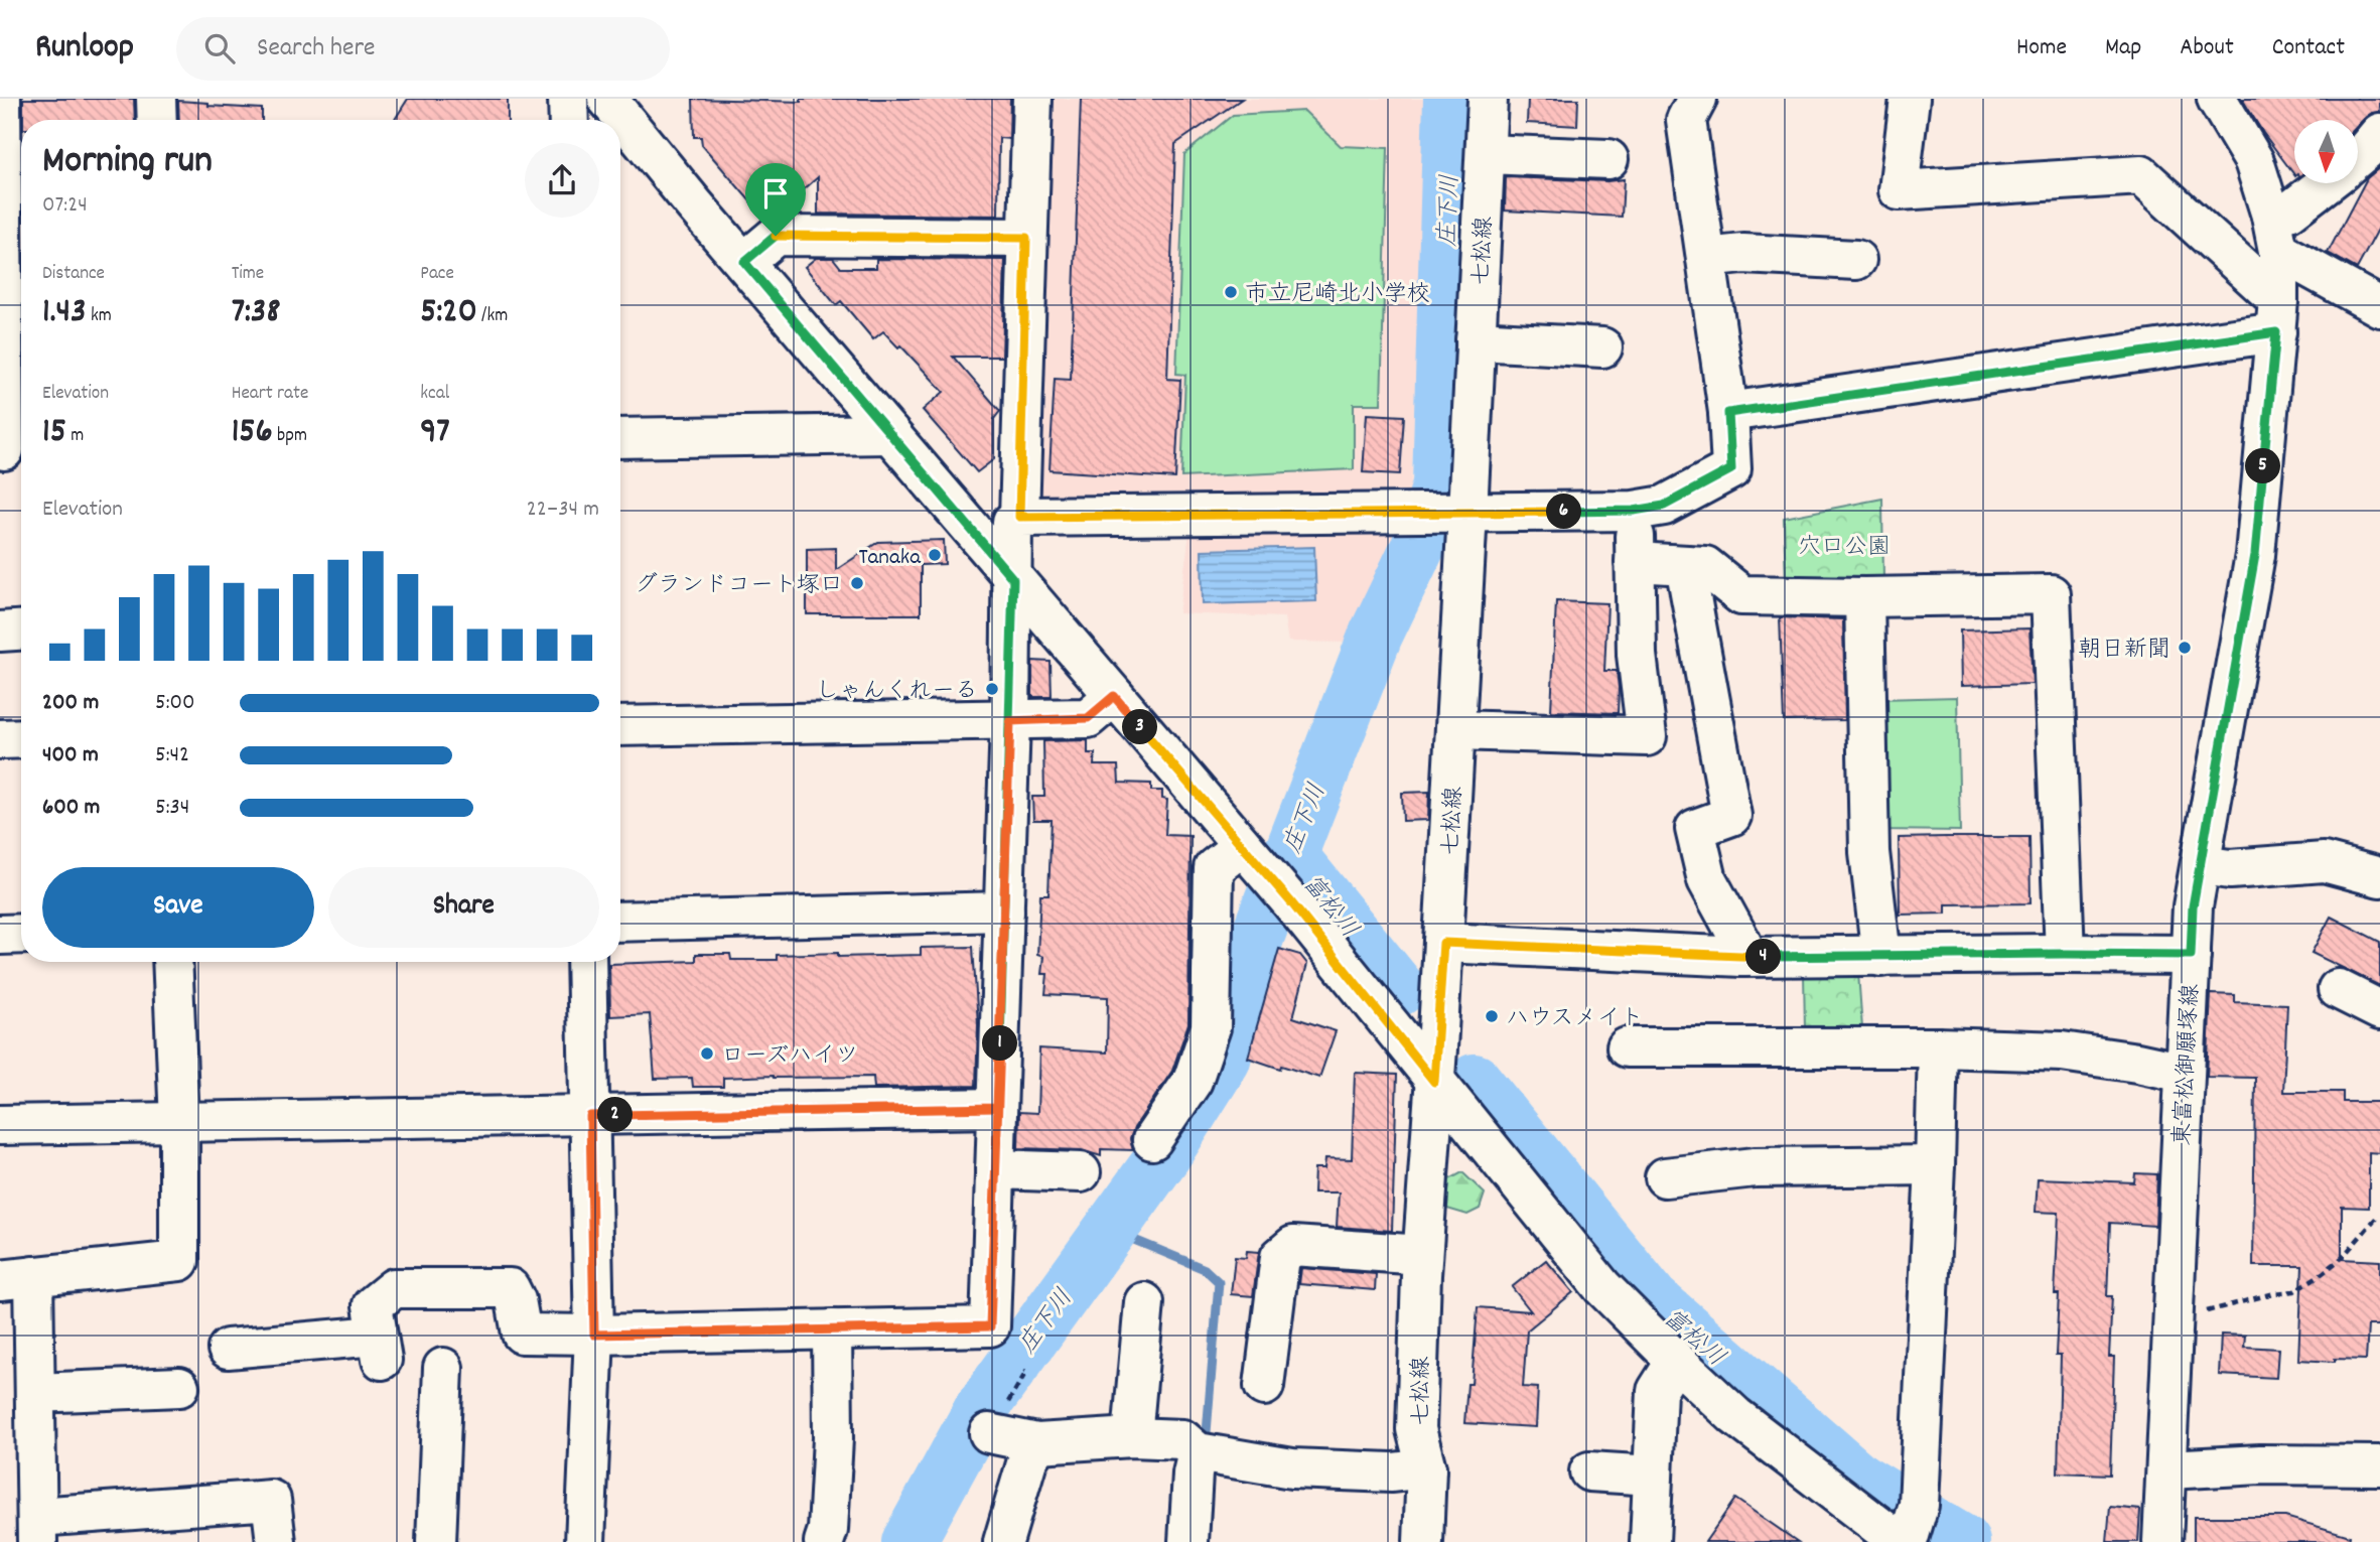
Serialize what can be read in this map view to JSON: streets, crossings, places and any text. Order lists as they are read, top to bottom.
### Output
{
  "streets": {
    "street": ["七松線", "東富松御願塚線"]
  },
  "water": ["庄下川", "富松川"],
  "parks": ["穴口公園"],
  "places": [
    "市立尼崎北小学校",
    "Tanaka",
    "グランドコート塚口",
    "朝日新聞",
    "しゃんくれーる",
    "ハウスメイト",
    "ローズハイツ"
  ],
  "north": "bottom",
  "page": {
    "header": "Runloop",
    "search": "Search here",
    "nav": [
      "Home",
      "Map",
      "About",
      "Contact"
    ],
    "heading": ["Morning run", "07:24"],
    "stats": [
      ["Distance", "1.43 km"],
      ["Time", "7:38"],
      ["Pace", "5:20 /km"],
      ["Elevation", "15 m"],
      ["Heart rate", "156 bpm"],
      ["kcal", "97"]
    ],
    "pins": [
      "5",
      "6",
      "3",
      "4",
      "1",
      "2"
    ],
    "chart": ["Elevation", "22–34 m"],
    "list": [
      {
        "name": "200 m",
        "note": "5:00"
      },
      {
        "name": "400 m",
        "note": "5:42"
      },
      {
        "name": "600 m",
        "note": "5:34"
      }
    ],
    "buttons": ["Save", "Share"]
  }
}
